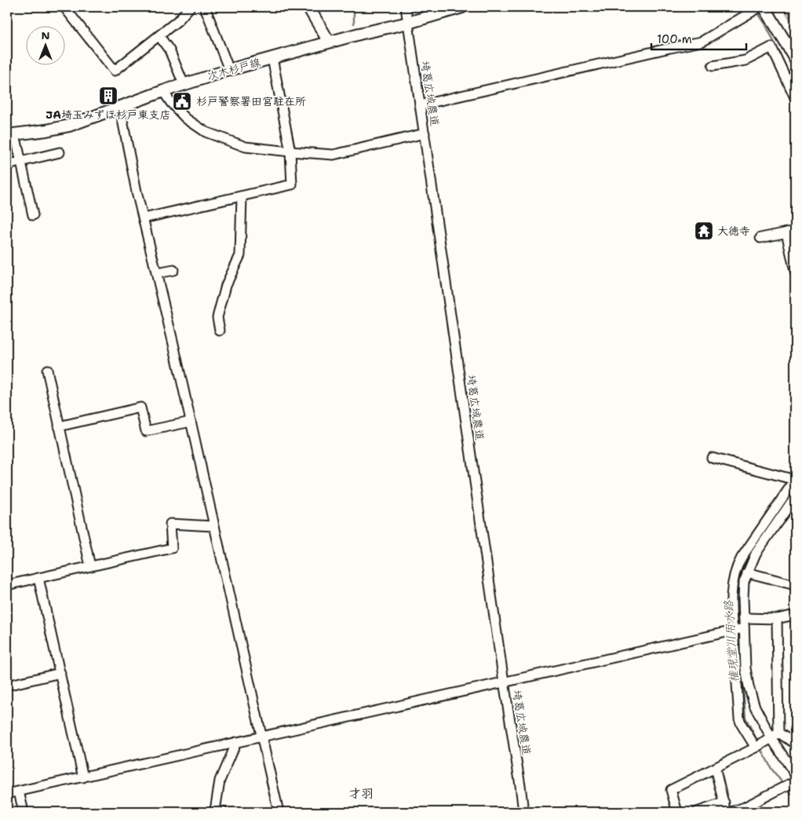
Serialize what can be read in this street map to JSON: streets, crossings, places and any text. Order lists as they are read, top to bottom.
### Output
{
  "streets": {
    "main road": ["次木杉戸線"],
    "street": ["埼葛広域農道"]
  },
  "crossings": [
    ["次木杉戸線", "埼葛広域農道"]
  ],
  "districts": ["才羽"],
  "water": ["権現堂川用水路"],
  "places": {
    "building": ["JA埼玉みずほ杉戸東支店"],
    "public building": ["杉戸警察署田宮駐在所"],
    "temple": ["大徳寺"]
  },
  "scale_bar": "100 m",
  "north": "top"
}
